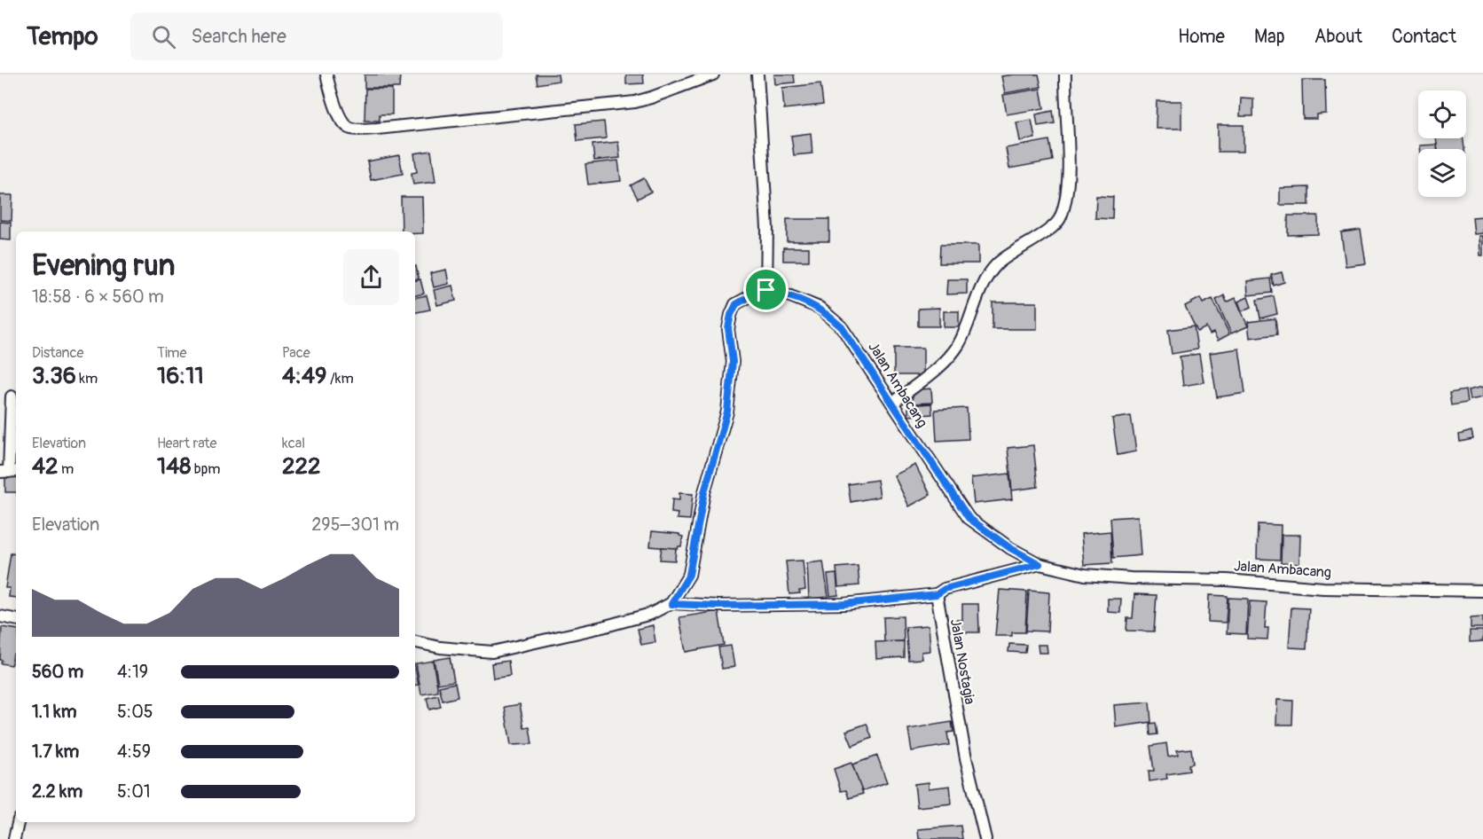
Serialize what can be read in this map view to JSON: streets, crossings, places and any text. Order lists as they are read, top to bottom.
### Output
{
  "streets": {
    "street": ["Jalan Ambacang", "Jalan Nostagia"]
  },
  "page": {
    "header": "Tempo",
    "search": "Search here",
    "nav": [
      "Home",
      "Map",
      "About",
      "Contact"
    ],
    "heading": ["Evening run", "18:58 · 6 × 560 m"],
    "stats": [
      ["Distance", "3.36 km"],
      ["Time", "16:11"],
      ["Pace", "4:49 /km"],
      ["Elevation", "42 m"],
      ["Heart rate", "148 bpm"],
      ["kcal", "222"]
    ],
    "chart": ["Elevation", "295–301 m"],
    "list": [
      {
        "name": "560 m",
        "note": "4:19"
      },
      {
        "name": "1.1 km",
        "note": "5:05"
      },
      {
        "name": "1.7 km",
        "note": "4:59"
      },
      {
        "name": "2.2 km",
        "note": "5:01"
      }
    ]
  }
}
